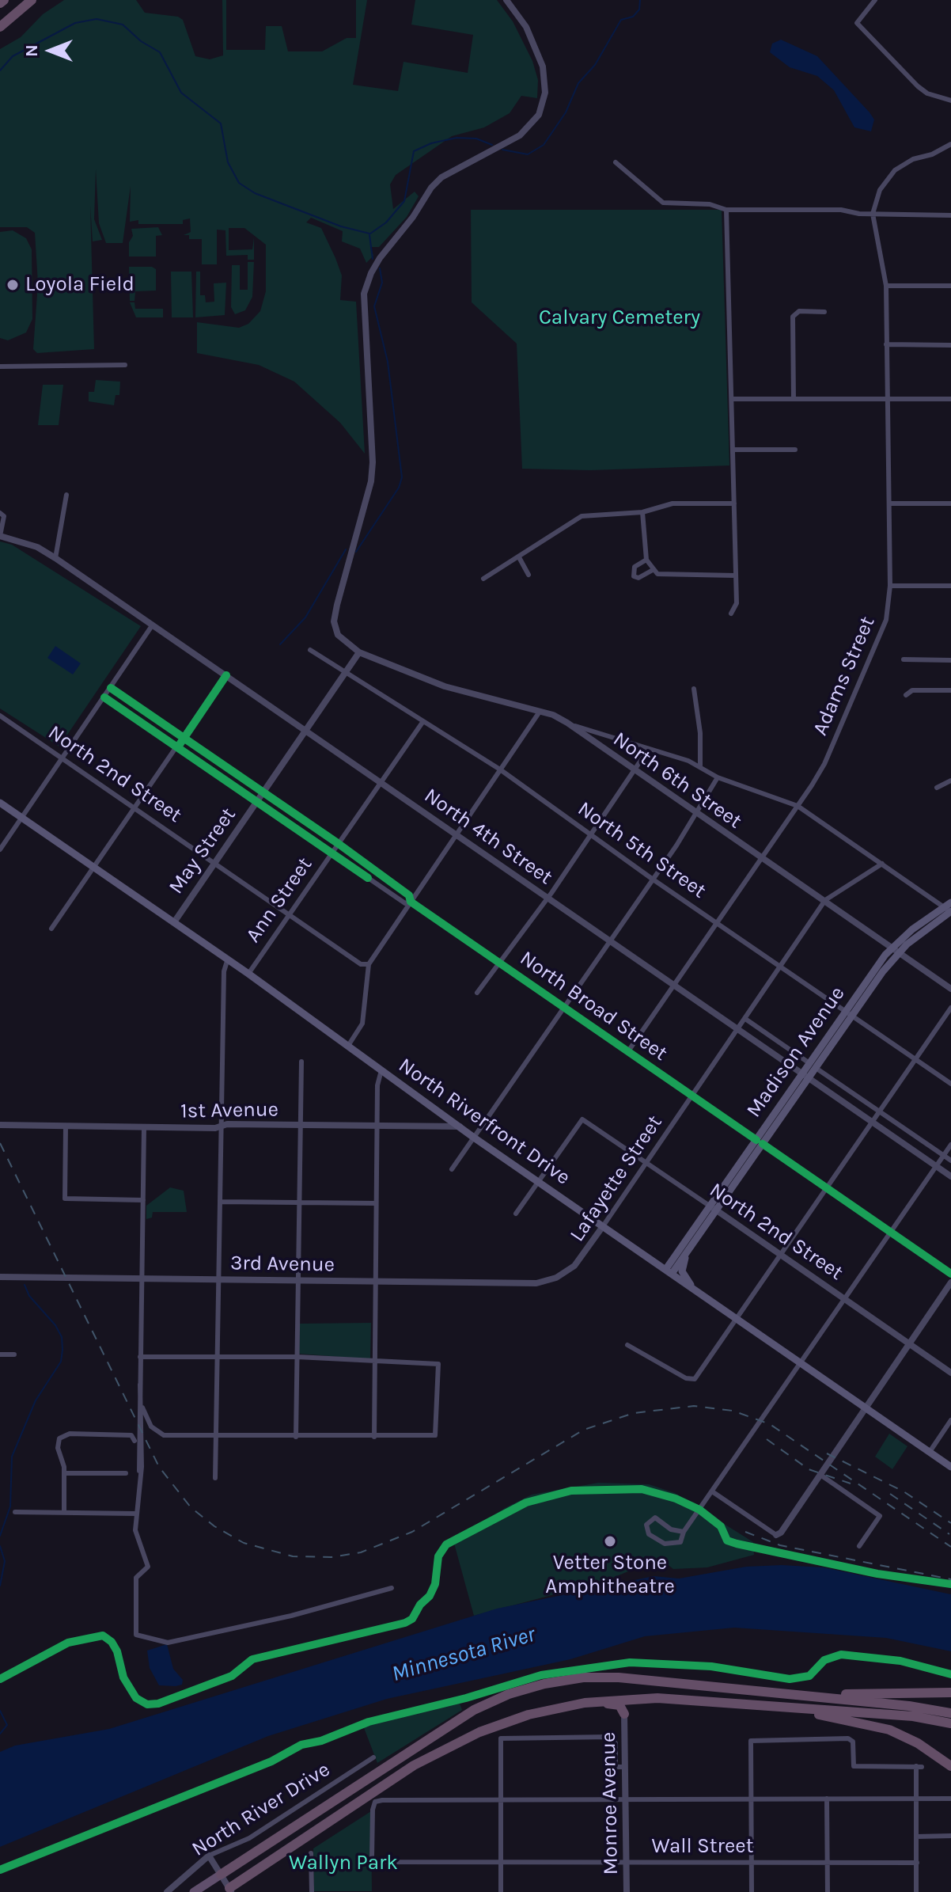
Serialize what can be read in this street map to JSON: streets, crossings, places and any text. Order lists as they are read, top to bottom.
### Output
{
  "streets": {
    "main road": ["Madison Avenue", "North Riverfront Drive"],
    "street": [
      "Adams Street",
      "North 2nd Street",
      "North 6th Street",
      "North 4th Street",
      "North 5th Street",
      "May Street",
      "Ann Street",
      "North Broad Street",
      "1st Avenue",
      "Lafayette Street",
      "3rd Avenue",
      "Monroe Avenue",
      "North River Drive",
      "Wall Street"
    ]
  },
  "crossings": [
    ["Adams Street", "North 6th Street"],
    ["Adams Street", "North 4th Street"],
    ["Adams Street", "North 5th Street"],
    ["Adams Street", "North Broad Street"],
    ["North 2nd Street", "May Street"],
    ["North 2nd Street", "Ann Street"],
    ["North 2nd Street", "Madison Avenue"],
    ["North 2nd Street", "North Riverfront Drive"],
    ["North 2nd Street", "Lafayette Street"],
    ["North 6th Street", "May Street"],
    ["North 6th Street", "Madison Avenue"],
    ["North 6th Street", "Lafayette Street"],
    ["North 4th Street", "May Street"],
    ["North 4th Street", "Ann Street"],
    ["North 4th Street", "Madison Avenue"],
    ["North 4th Street", "Lafayette Street"],
    ["North 5th Street", "May Street"],
    ["North 5th Street", "Ann Street"],
    ["North 5th Street", "Madison Avenue"],
    ["North 5th Street", "Lafayette Street"],
    ["May Street", "North Broad Street"],
    ["May Street", "North Riverfront Drive"],
    ["Ann Street", "North Broad Street"],
    ["Ann Street", "North Riverfront Drive"],
    ["North Broad Street", "Madison Avenue"],
    ["North Broad Street", "Lafayette Street"],
    ["Madison Avenue", "North Riverfront Drive"],
    ["1st Avenue", "North Riverfront Drive"],
    ["North Riverfront Drive", "Lafayette Street"],
    ["Lafayette Street", "3rd Avenue"],
    ["Monroe Avenue", "Wall Street"]
  ],
  "water": ["Minnesota River"],
  "parks": ["Calvary Cemetery", "Wallyn Park"],
  "places": ["Loyola Field", "Vetter Stone Amphitheatre"],
  "north": "left"
}
